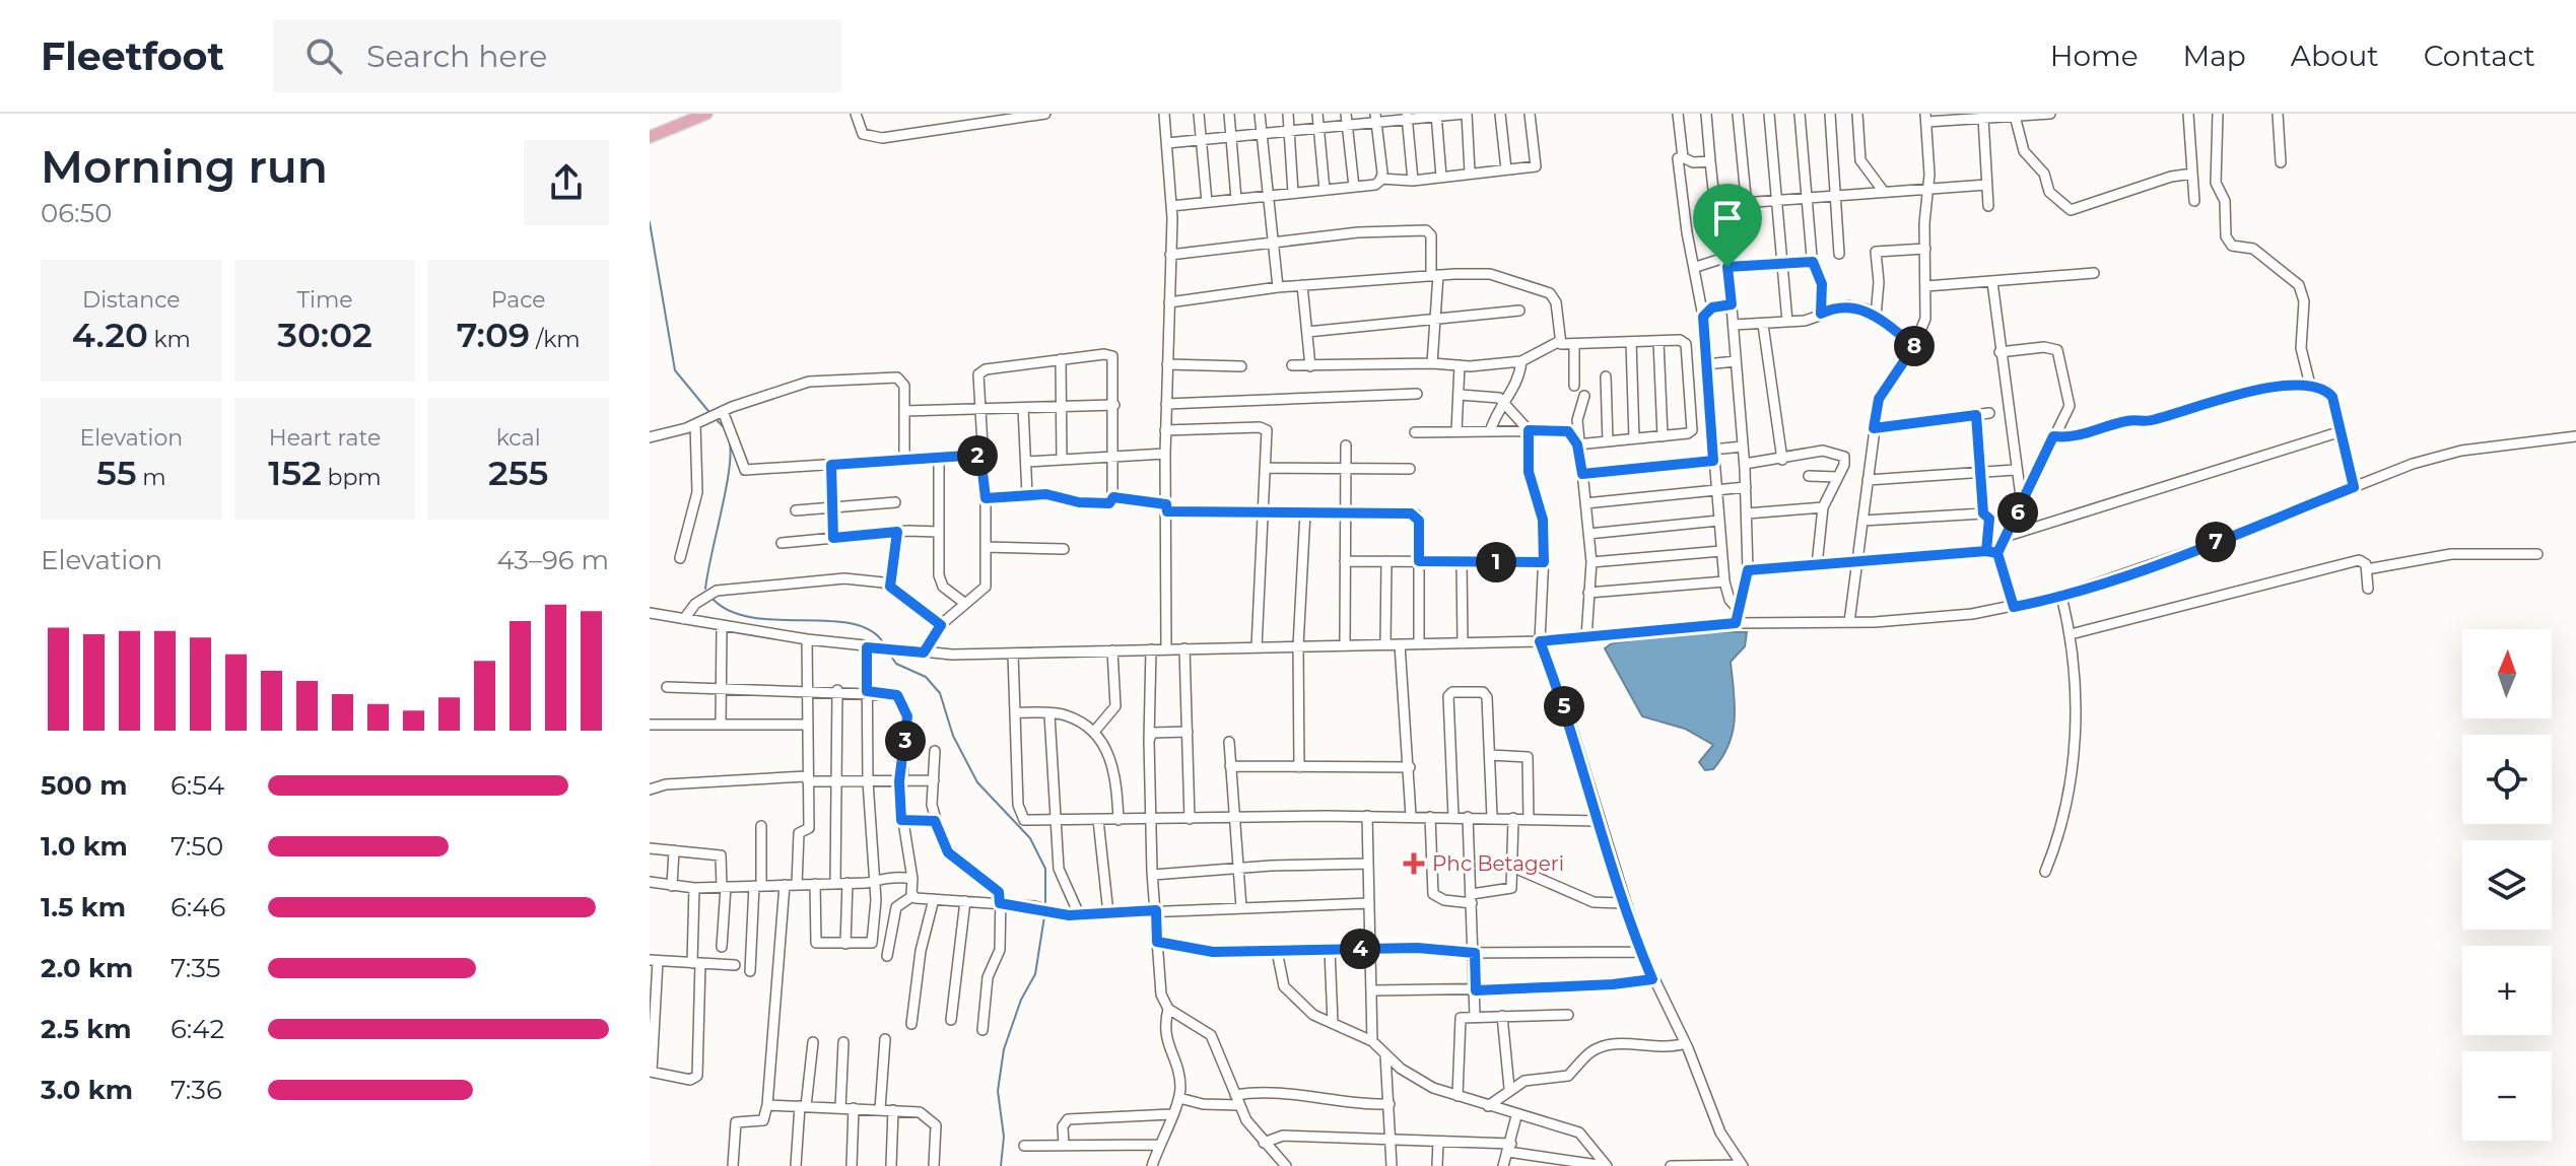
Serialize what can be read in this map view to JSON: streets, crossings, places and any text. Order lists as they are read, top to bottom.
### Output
{
  "places": {
    "health": ["Phc Betageri"]
  },
  "north": "top",
  "page": {
    "header": "Fleetfoot",
    "search": "Search here",
    "nav": [
      "Home",
      "Map",
      "About",
      "Contact"
    ],
    "heading": ["Morning run", "06:50"],
    "stats": [
      ["Distance", "4.20 km"],
      ["Time", "30:02"],
      ["Pace", "7:09 /km"],
      ["Elevation", "55 m"],
      ["Heart rate", "152 bpm"],
      ["kcal", "255"]
    ],
    "pins": [
      "8",
      "2",
      "6",
      "7",
      "1",
      "5",
      "3",
      "4"
    ],
    "chart": ["Elevation", "43–96 m"],
    "map_buttons": ["+", "−"],
    "list": [
      {
        "name": "500 m",
        "note": "6:54"
      },
      {
        "name": "1.0 km",
        "note": "7:50"
      },
      {
        "name": "1.5 km",
        "note": "6:46"
      },
      {
        "name": "2.0 km",
        "note": "7:35"
      },
      {
        "name": "2.5 km",
        "note": "6:42"
      },
      {
        "name": "3.0 km",
        "note": "7:36"
      }
    ]
  }
}
